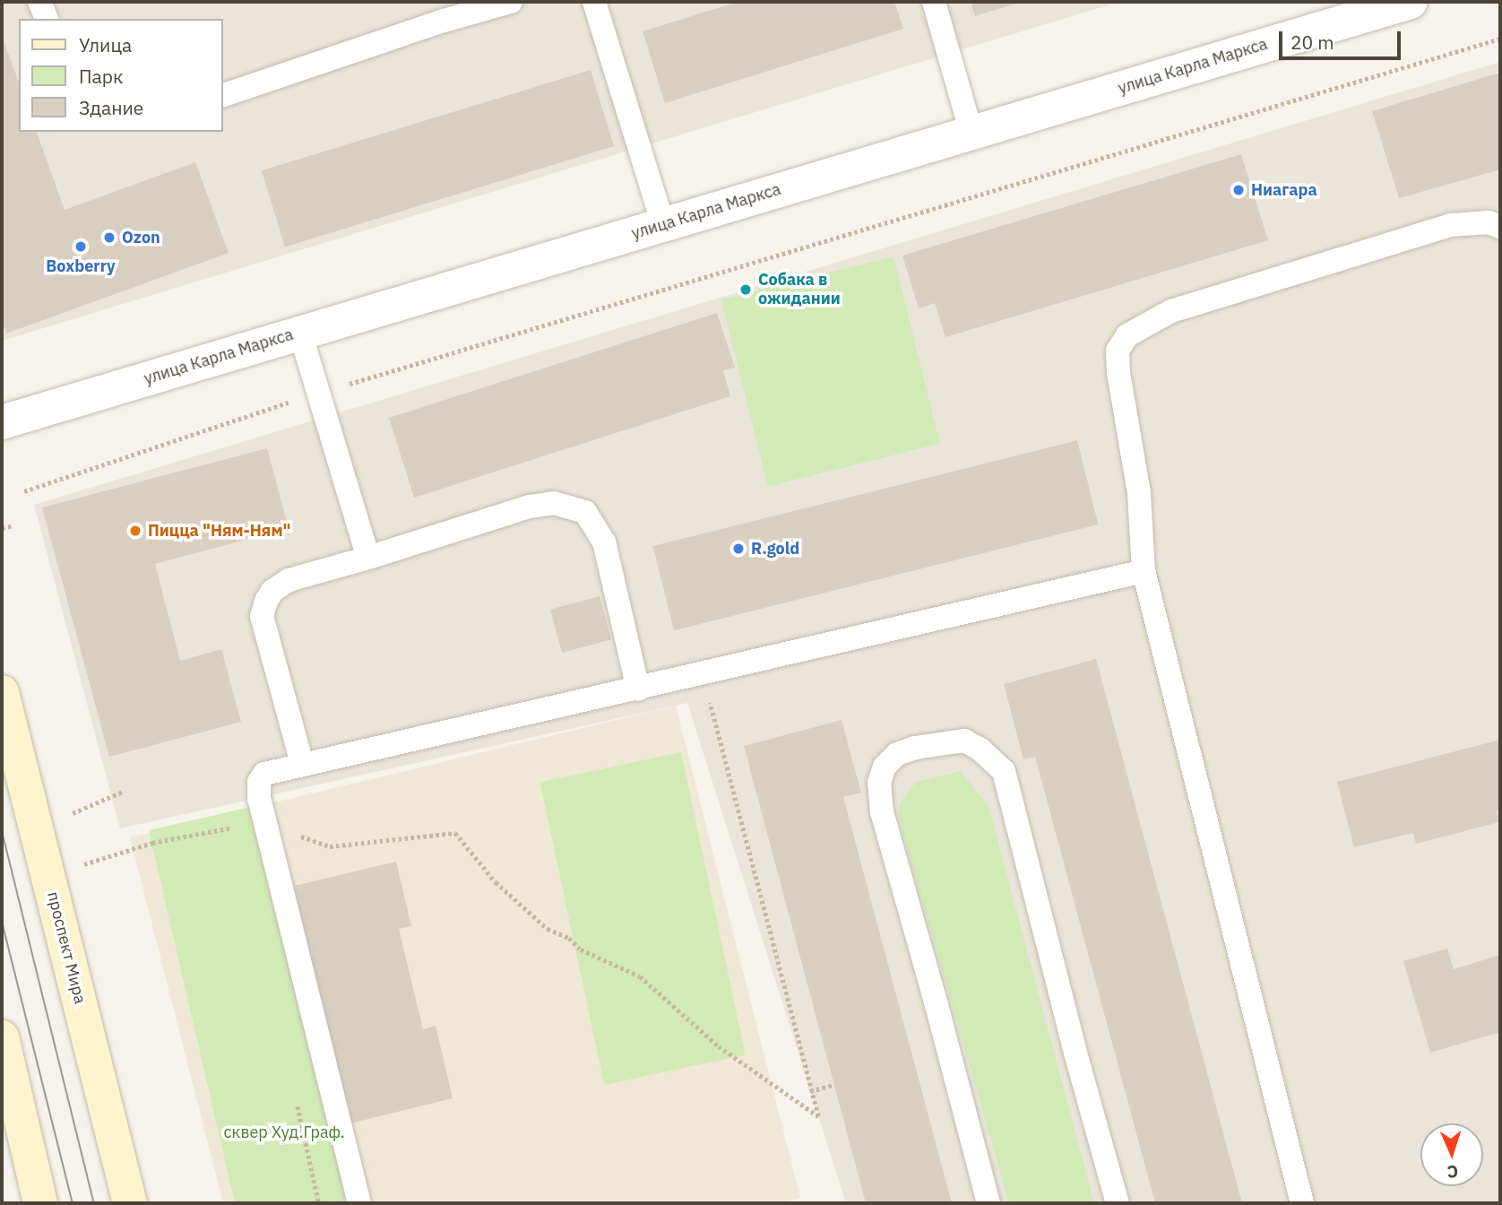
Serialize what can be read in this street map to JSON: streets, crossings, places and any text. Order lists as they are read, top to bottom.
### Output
{
  "streets": {
    "main road": ["проспект Мира"],
    "street": ["улица Карла Маркса"]
  },
  "parks": ["сквер Худ.Граф."],
  "places": [
    "Ниагара",
    "Ozon",
    "Boxberry",
    "Собака в ожидании",
    "Пицца \"Ням-Ням\"",
    "R.gold"
  ],
  "legend": ["Улица", "Парк", "Здание"],
  "scale_bar": "20 m",
  "north": "bottom"
}
